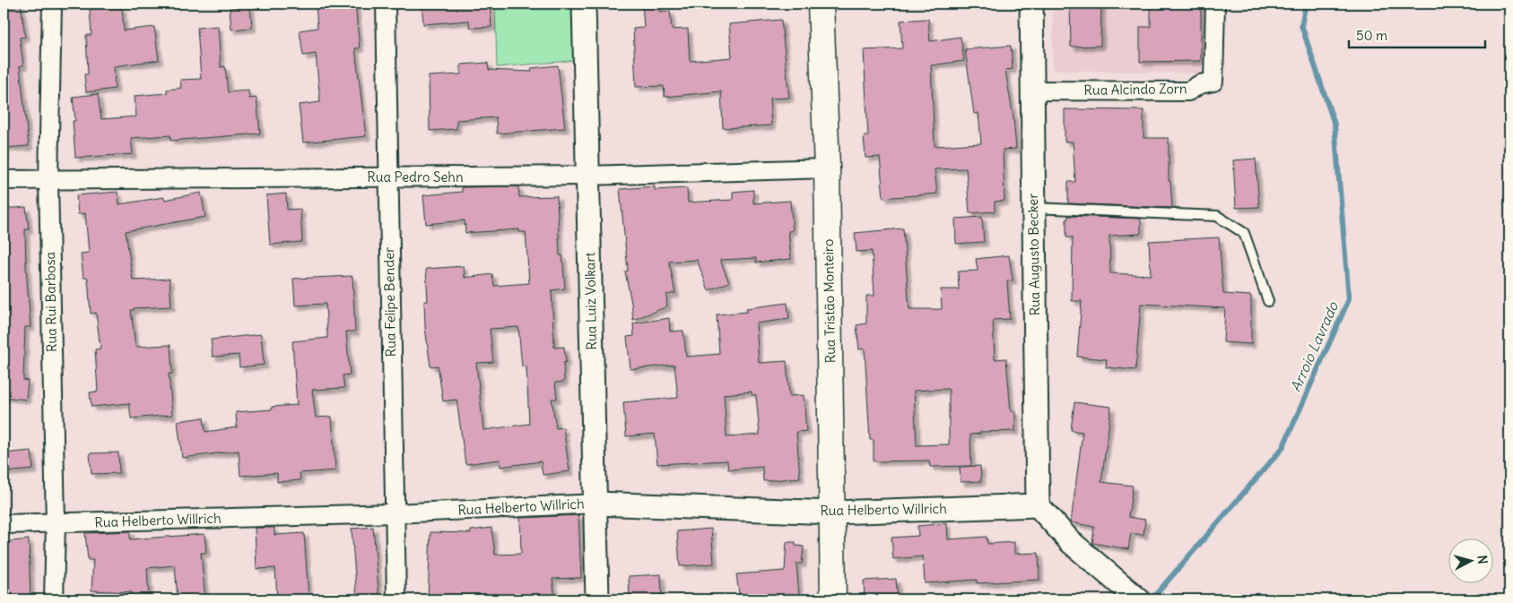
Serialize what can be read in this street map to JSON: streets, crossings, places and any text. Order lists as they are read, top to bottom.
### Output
{
  "streets": {
    "main road": ["Rua Tristão Monteiro"],
    "street": [
      "Rua Alcindo Zorn",
      "Rua Pedro Sehn",
      "Rua Augusto Becker",
      "Rua Luiz Volkart",
      "Rua Rui Barbosa",
      "Rua Felipe Bender",
      "Rua Helberto Willrich"
    ]
  },
  "crossings": [
    ["Rua Alcindo Zorn", "Rua Augusto Becker"],
    ["Rua Pedro Sehn", "Rua Luiz Volkart"],
    ["Rua Pedro Sehn", "Rua Tristão Monteiro"],
    ["Rua Pedro Sehn", "Rua Rui Barbosa"],
    ["Rua Pedro Sehn", "Rua Felipe Bender"],
    ["Rua Augusto Becker", "Rua Helberto Willrich"],
    ["Rua Luiz Volkart", "Rua Helberto Willrich"],
    ["Rua Tristão Monteiro", "Rua Helberto Willrich"],
    ["Rua Rui Barbosa", "Rua Helberto Willrich"],
    ["Rua Felipe Bender", "Rua Helberto Willrich"]
  ],
  "water": ["Arroio Lavrado"],
  "scale_bar": "50 m",
  "north": "right"
}
